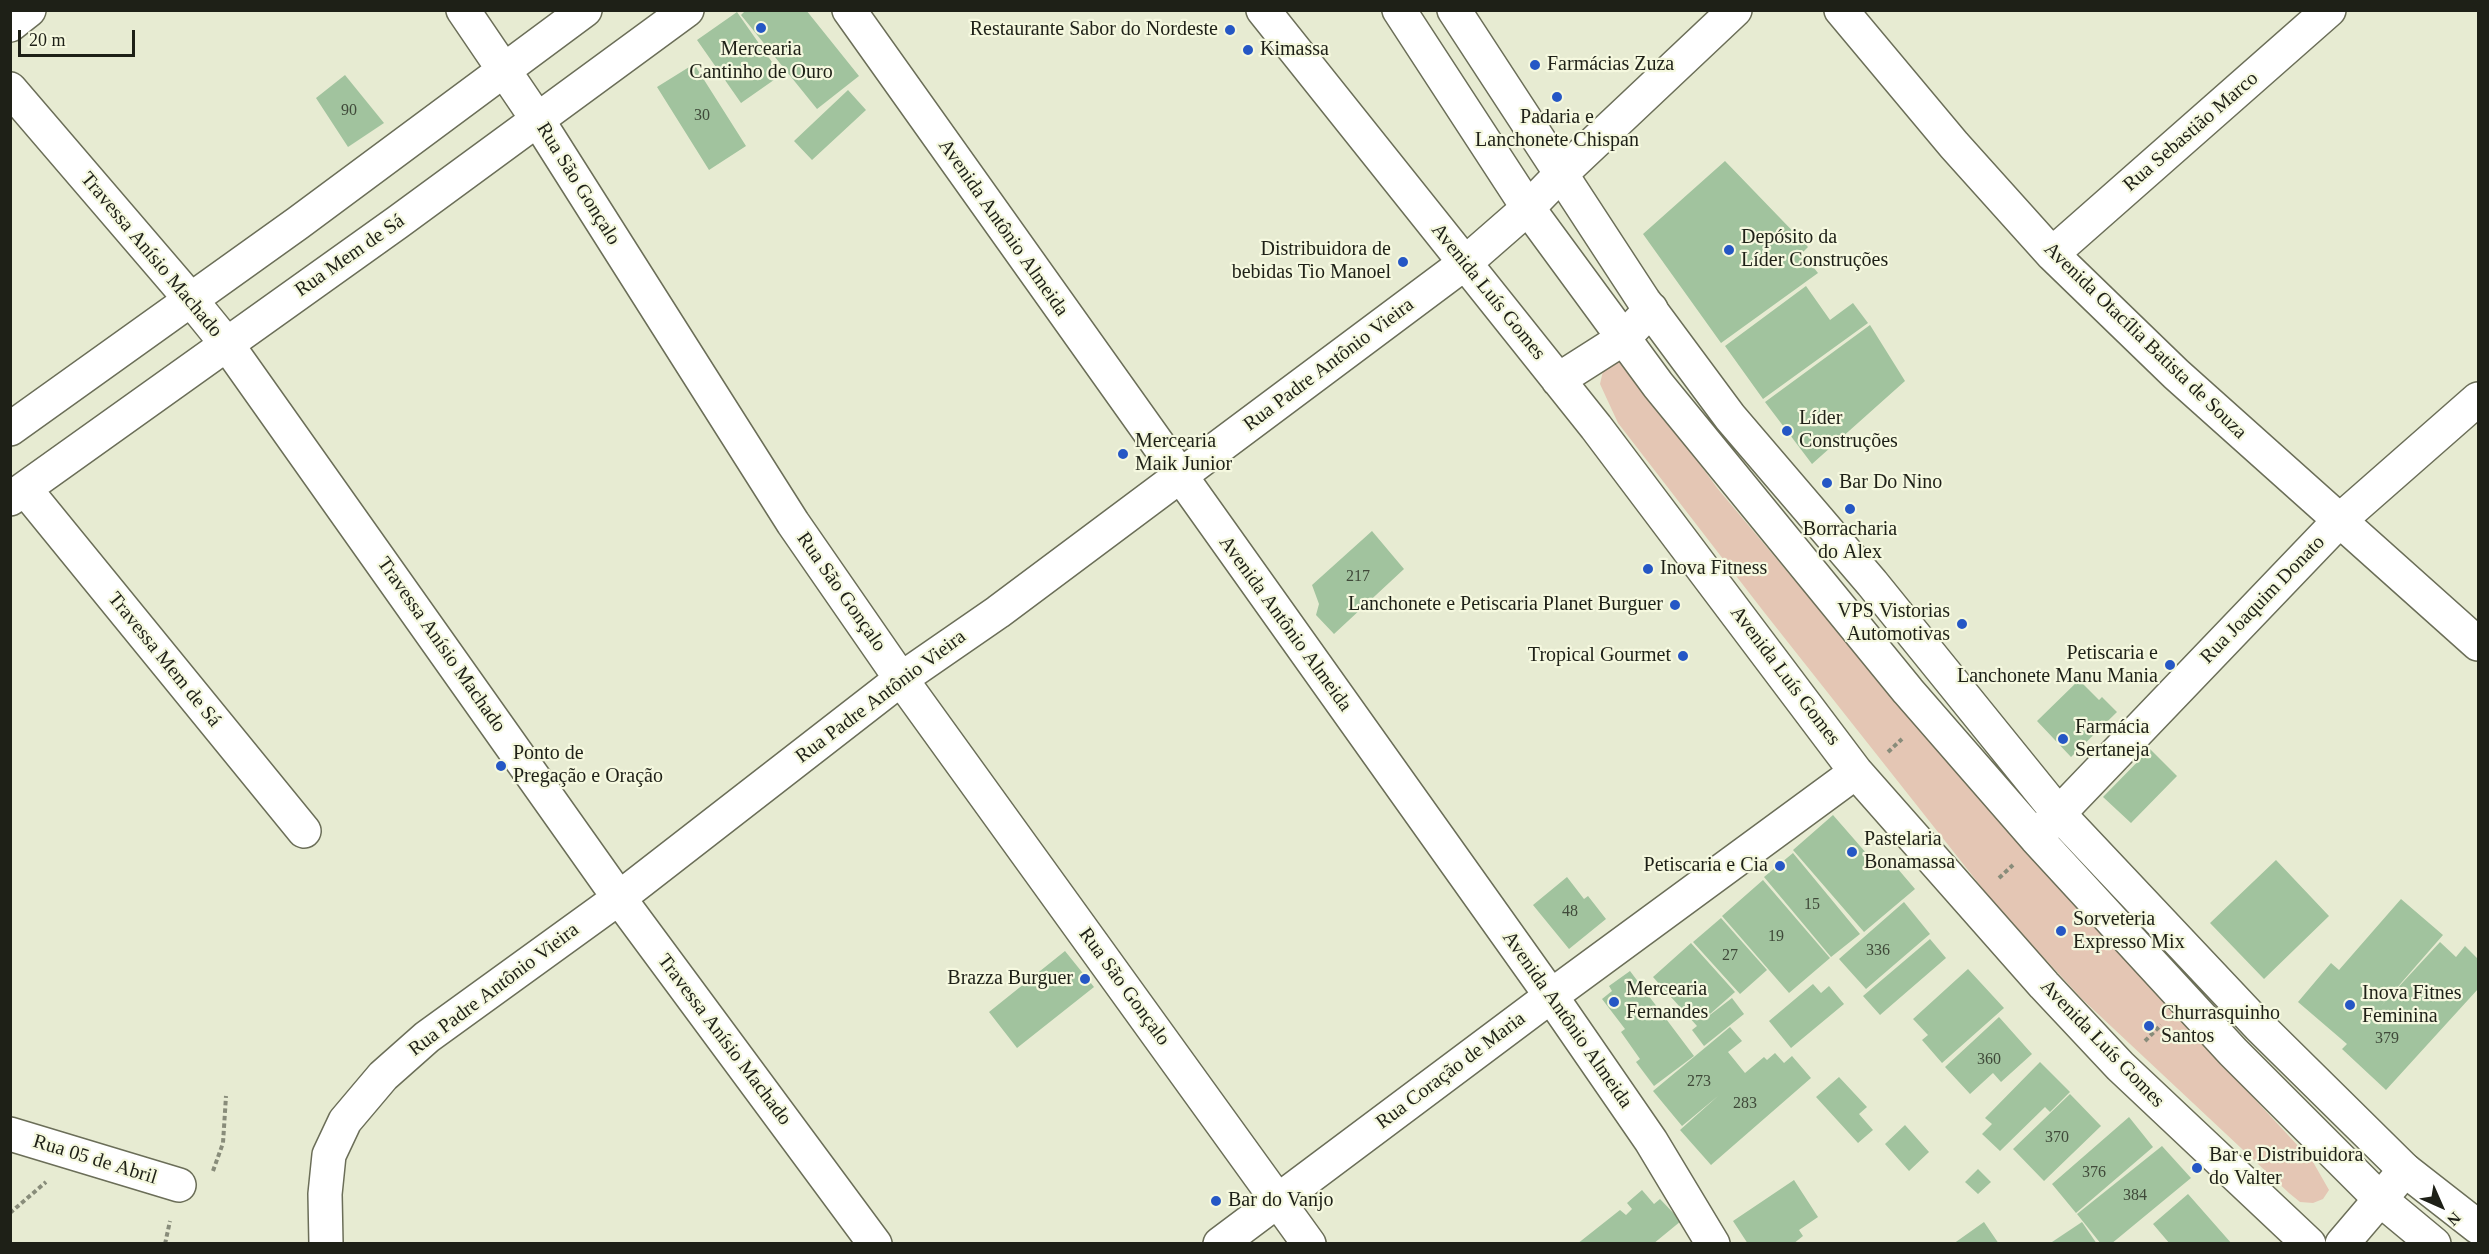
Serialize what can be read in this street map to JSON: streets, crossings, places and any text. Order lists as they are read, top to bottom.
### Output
{
  "streets": {
    "street": [
      "Rua Sebastião Marco",
      "Rua São Gonçalo",
      "Avenida Antônio Almeida",
      "Travessa Anísio Machado",
      "Rua Mem de Sá",
      "Avenida Luís Gomes",
      "Avenida Otacília Batista de Souza",
      "Rua Padre Antônio Vieira",
      "Rua Joaquim Donato",
      "Travessa Mem de Sá",
      "Rua Coração de Maria",
      "Rua 05 de Abril"
    ]
  },
  "crossings": [
    ["Rua Sebastião Marco", "Avenida Otacília Batista de Souza"],
    ["Rua São Gonçalo", "Rua Mem de Sá"],
    ["Rua São Gonçalo", "Rua Padre Antônio Vieira"],
    ["Rua São Gonçalo", "Rua Coração de Maria"],
    ["Avenida Antônio Almeida", "Rua Padre Antônio Vieira"],
    ["Avenida Antônio Almeida", "Rua Coração de Maria"],
    ["Travessa Anísio Machado", "Rua Mem de Sá"],
    ["Travessa Anísio Machado", "Rua Padre Antônio Vieira"],
    ["Rua Mem de Sá", "Travessa Mem de Sá"],
    ["Avenida Luís Gomes", "Rua Padre Antônio Vieira"],
    ["Avenida Luís Gomes", "Rua Coração de Maria"],
    ["Avenida Otacília Batista de Souza", "Rua Joaquim Donato"]
  ],
  "places": [
    "Mercearia Cantinho de Ouro",
    "Restaurante Sabor do Nordeste",
    "Kimassa",
    "Farmácias Zuza",
    "Padaria e Lanchonete Chispan",
    "Depósito da Líder Construções",
    "Distribuidora de bebidas Tio Manoel",
    "Líder Construções",
    "Mercearia Maik Junior",
    "Bar Do Nino",
    "Borracharia do Alex",
    "Inova Fitness",
    "Lanchonete e Petiscaria Planet Burguer",
    "VPS Vistorias Automotivas",
    "Tropical Gourmet",
    "Petiscaria e Lanchonete Manu Mania",
    "Farmácia Sertaneja",
    "Ponto de Pregação e Oração",
    "Pastelaria Bonamassa",
    "Petiscaria e Cia",
    "Sorveteria Expresso Mix",
    "Brazza Burguer",
    "Mercearia Fernandes",
    "Inova Fitnes Feminina",
    "Churrasquinho Santos",
    "Bar e Distribuidora do Valter",
    "Bar do Vanjo"
  ],
  "house_numbers": [
    "90",
    "30",
    "217",
    "15",
    "48",
    "19",
    "336",
    "27",
    "379",
    "360",
    "273",
    "283",
    "370",
    "376",
    "384"
  ],
  "scale_bar": "20 m",
  "north": "bottom right"
}
